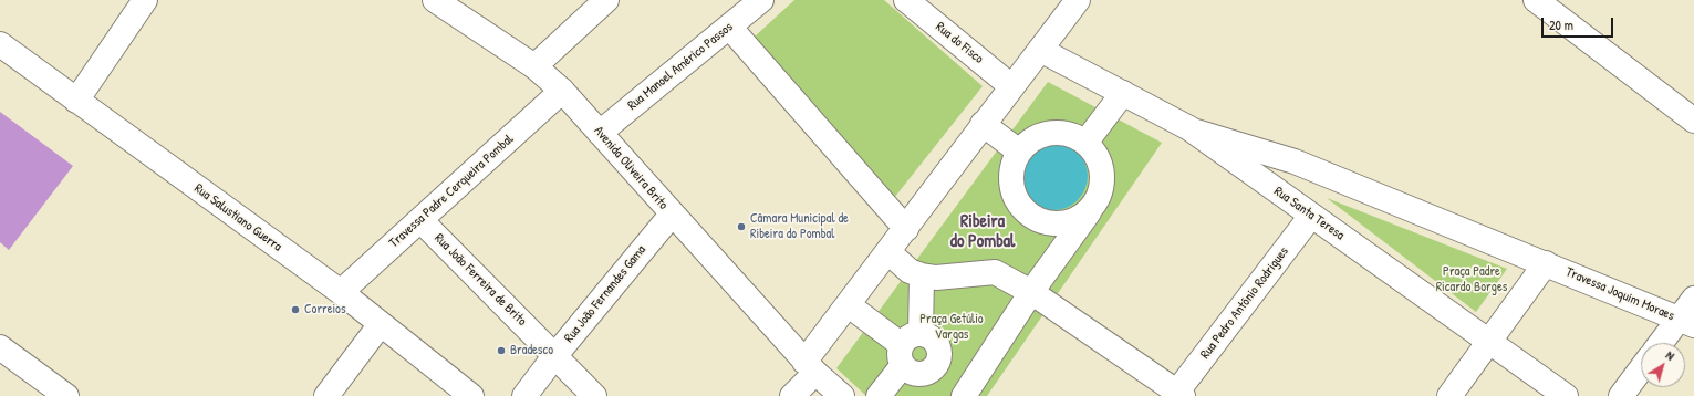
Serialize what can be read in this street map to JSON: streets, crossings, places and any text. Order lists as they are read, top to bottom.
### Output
{
  "streets": {
    "street": [
      "Rua do Fisco",
      "Rua Manoel Américo Passos",
      "Avenida Oliveira Brito",
      "Travessa Padre Cerqueira Pombal",
      "Rua Santa Teresa",
      "Rua Salustiano Guerra",
      "Rua João Ferreira de Brito",
      "Rua João Fernandes Gama",
      "Travessa Joquim Moraes",
      "Rua Pedro Antônio Rodrigues"
    ]
  },
  "crossings": [
    ["Rua Manoel Américo Passos", "Avenida Oliveira Brito"],
    ["Avenida Oliveira Brito", "Travessa Padre Cerqueira Pombal"],
    ["Avenida Oliveira Brito", "Rua João Fernandes Gama"],
    ["Travessa Padre Cerqueira Pombal", "Rua Salustiano Guerra"],
    ["Travessa Padre Cerqueira Pombal", "Rua João Ferreira de Brito"],
    ["Rua Santa Teresa", "Rua Pedro Antônio Rodrigues"],
    ["Rua João Ferreira de Brito", "Rua João Fernandes Gama"]
  ],
  "districts": ["Ribeira do Pombal"],
  "parks": ["Praça Padre Ricardo Borges", "Praça Getúlio Vargas"],
  "places": ["Câmara Municipal de Ribeira do Pombal", "Correios", "Bradesco"],
  "scale_bar": "20 m",
  "north": "top right"
}
